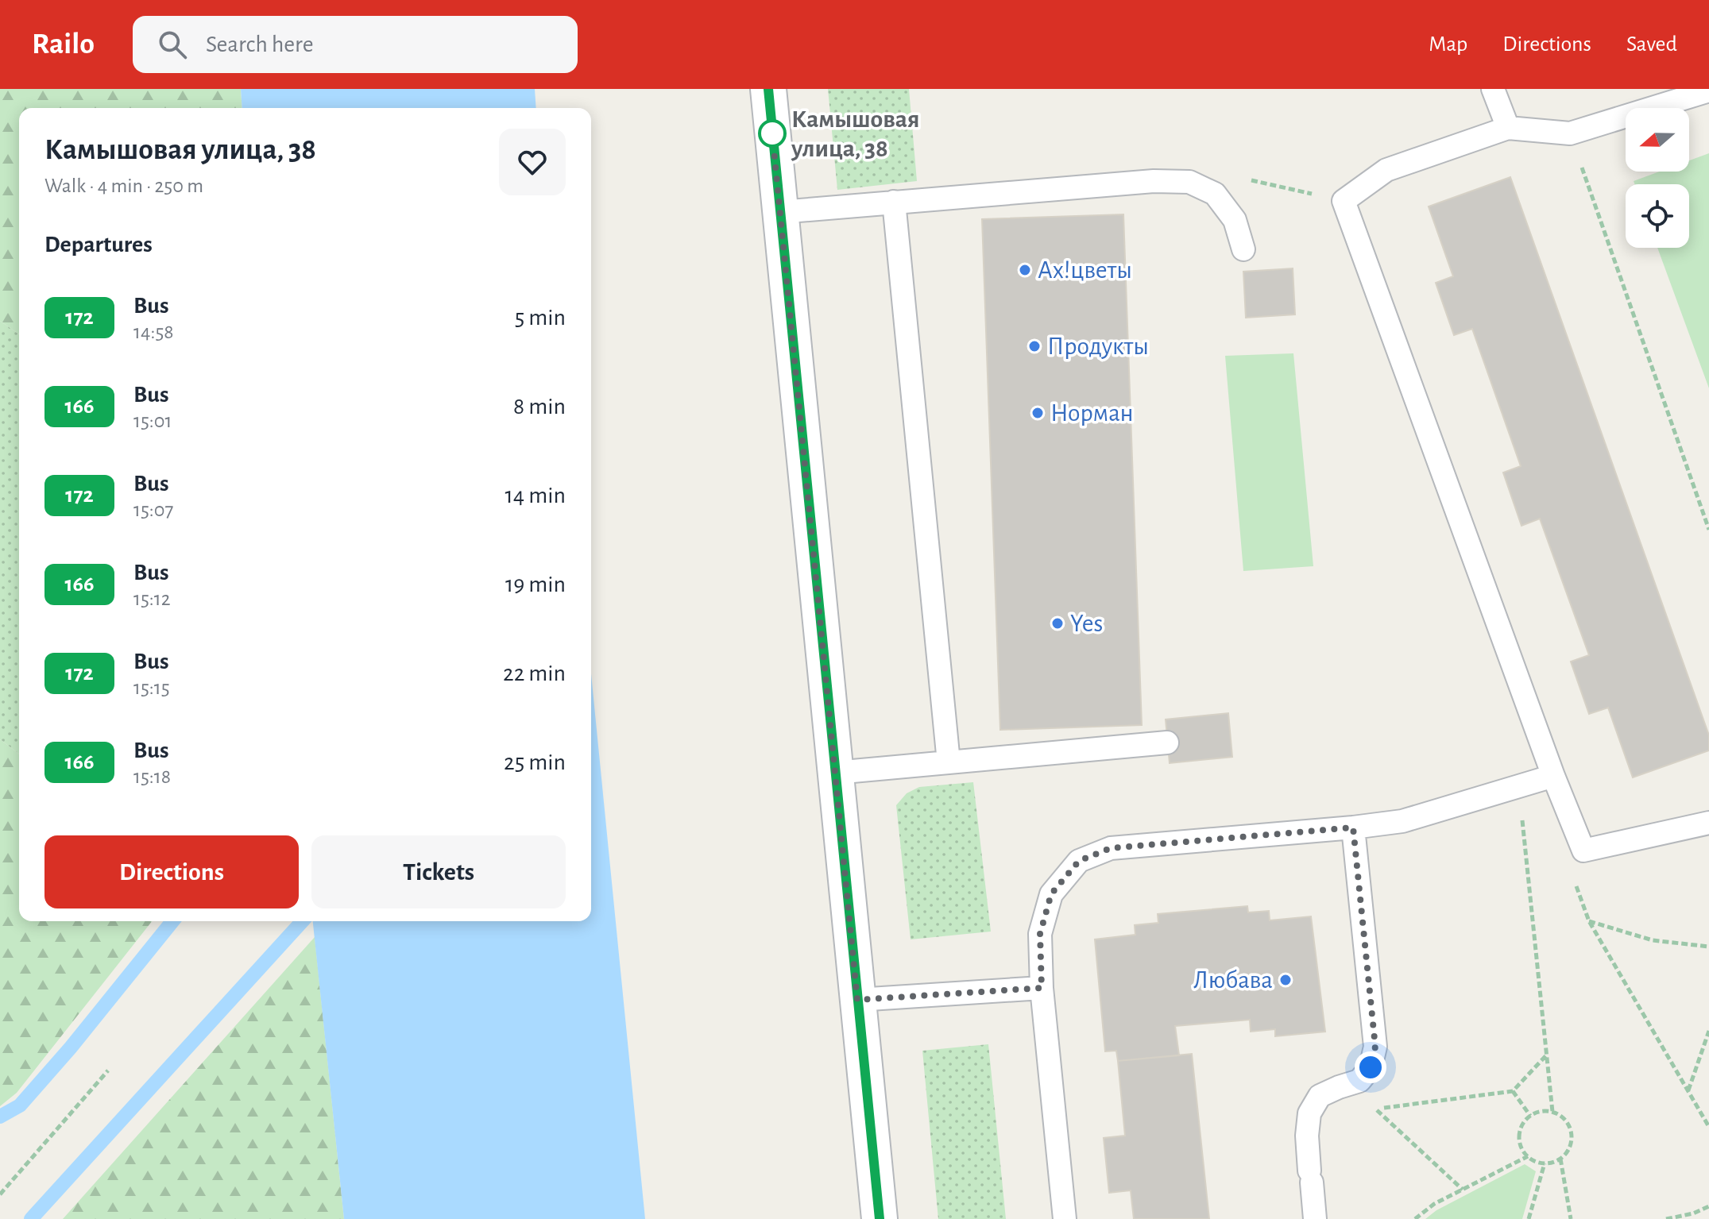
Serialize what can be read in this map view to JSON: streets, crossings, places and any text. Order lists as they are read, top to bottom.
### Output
{
  "places": [
    "Камышовая улица, 38",
    "Ах!цветы",
    "Продукты",
    "Норман",
    "Yes",
    "Любава"
  ],
  "lines": ["bus line 172"],
  "north": "left",
  "page": {
    "header": "Railo",
    "search": "Search here",
    "nav": ["Map", "Directions", "Saved"],
    "heading": [
      ["Камышовая улица, 38", "Walk · 4 min · 250 m"],
      "Departures"
    ],
    "list": [
      {
        "mark": "172",
        "name": "Bus",
        "note": "14:58",
        "value": "5 min"
      },
      {
        "mark": "166",
        "name": "Bus",
        "note": "15:01",
        "value": "8 min"
      },
      {
        "mark": "172",
        "name": "Bus",
        "note": "15:07",
        "value": "14 min"
      },
      {
        "mark": "166",
        "name": "Bus",
        "note": "15:12",
        "value": "19 min"
      },
      {
        "mark": "172",
        "name": "Bus",
        "note": "15:15",
        "value": "22 min"
      },
      {
        "mark": "166",
        "name": "Bus",
        "note": "15:18",
        "value": "25 min"
      }
    ],
    "buttons": ["Directions", "Tickets"]
  }
}
